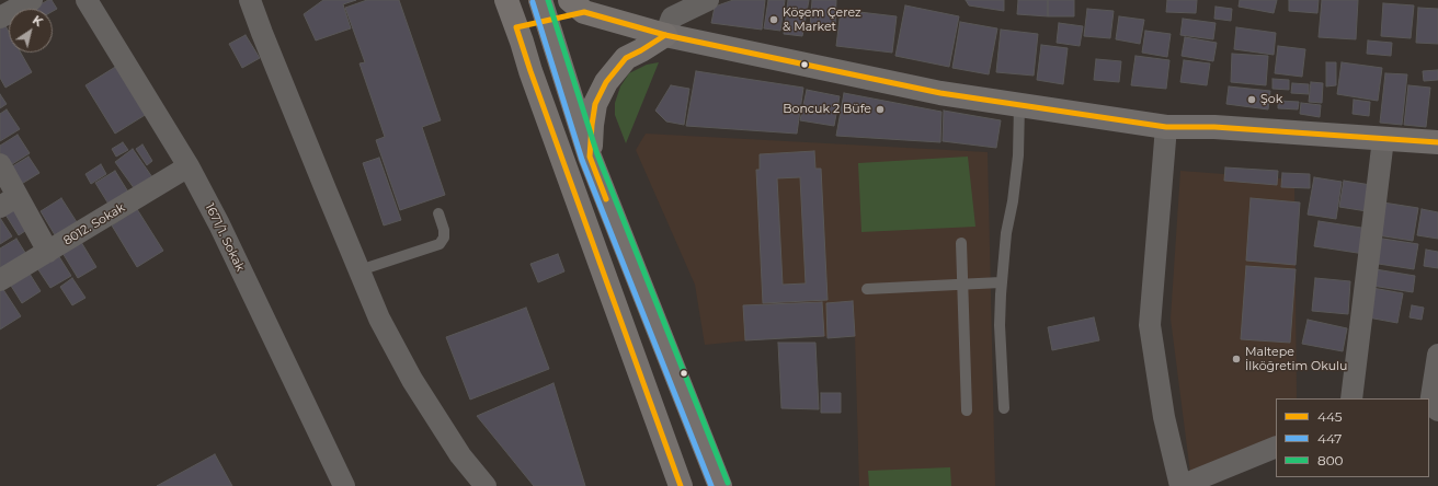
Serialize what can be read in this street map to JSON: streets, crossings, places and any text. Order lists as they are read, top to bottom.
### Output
{
  "streets": {
    "street": ["8012. Sokak", "1671/1. Sokak"]
  },
  "crossings": [
    ["8012. Sokak", "1671/1. Sokak"]
  ],
  "places": [
    "Köşem Çerez & Market",
    "Şok",
    "Boncuk 2 Büfe",
    "Maltepe İlköğretim Okulu"
  ],
  "lines": ["transit line 800", "transit line 447", "transit line 445"],
  "legend": ["445", "447", "800"],
  "north": "top right"
}
